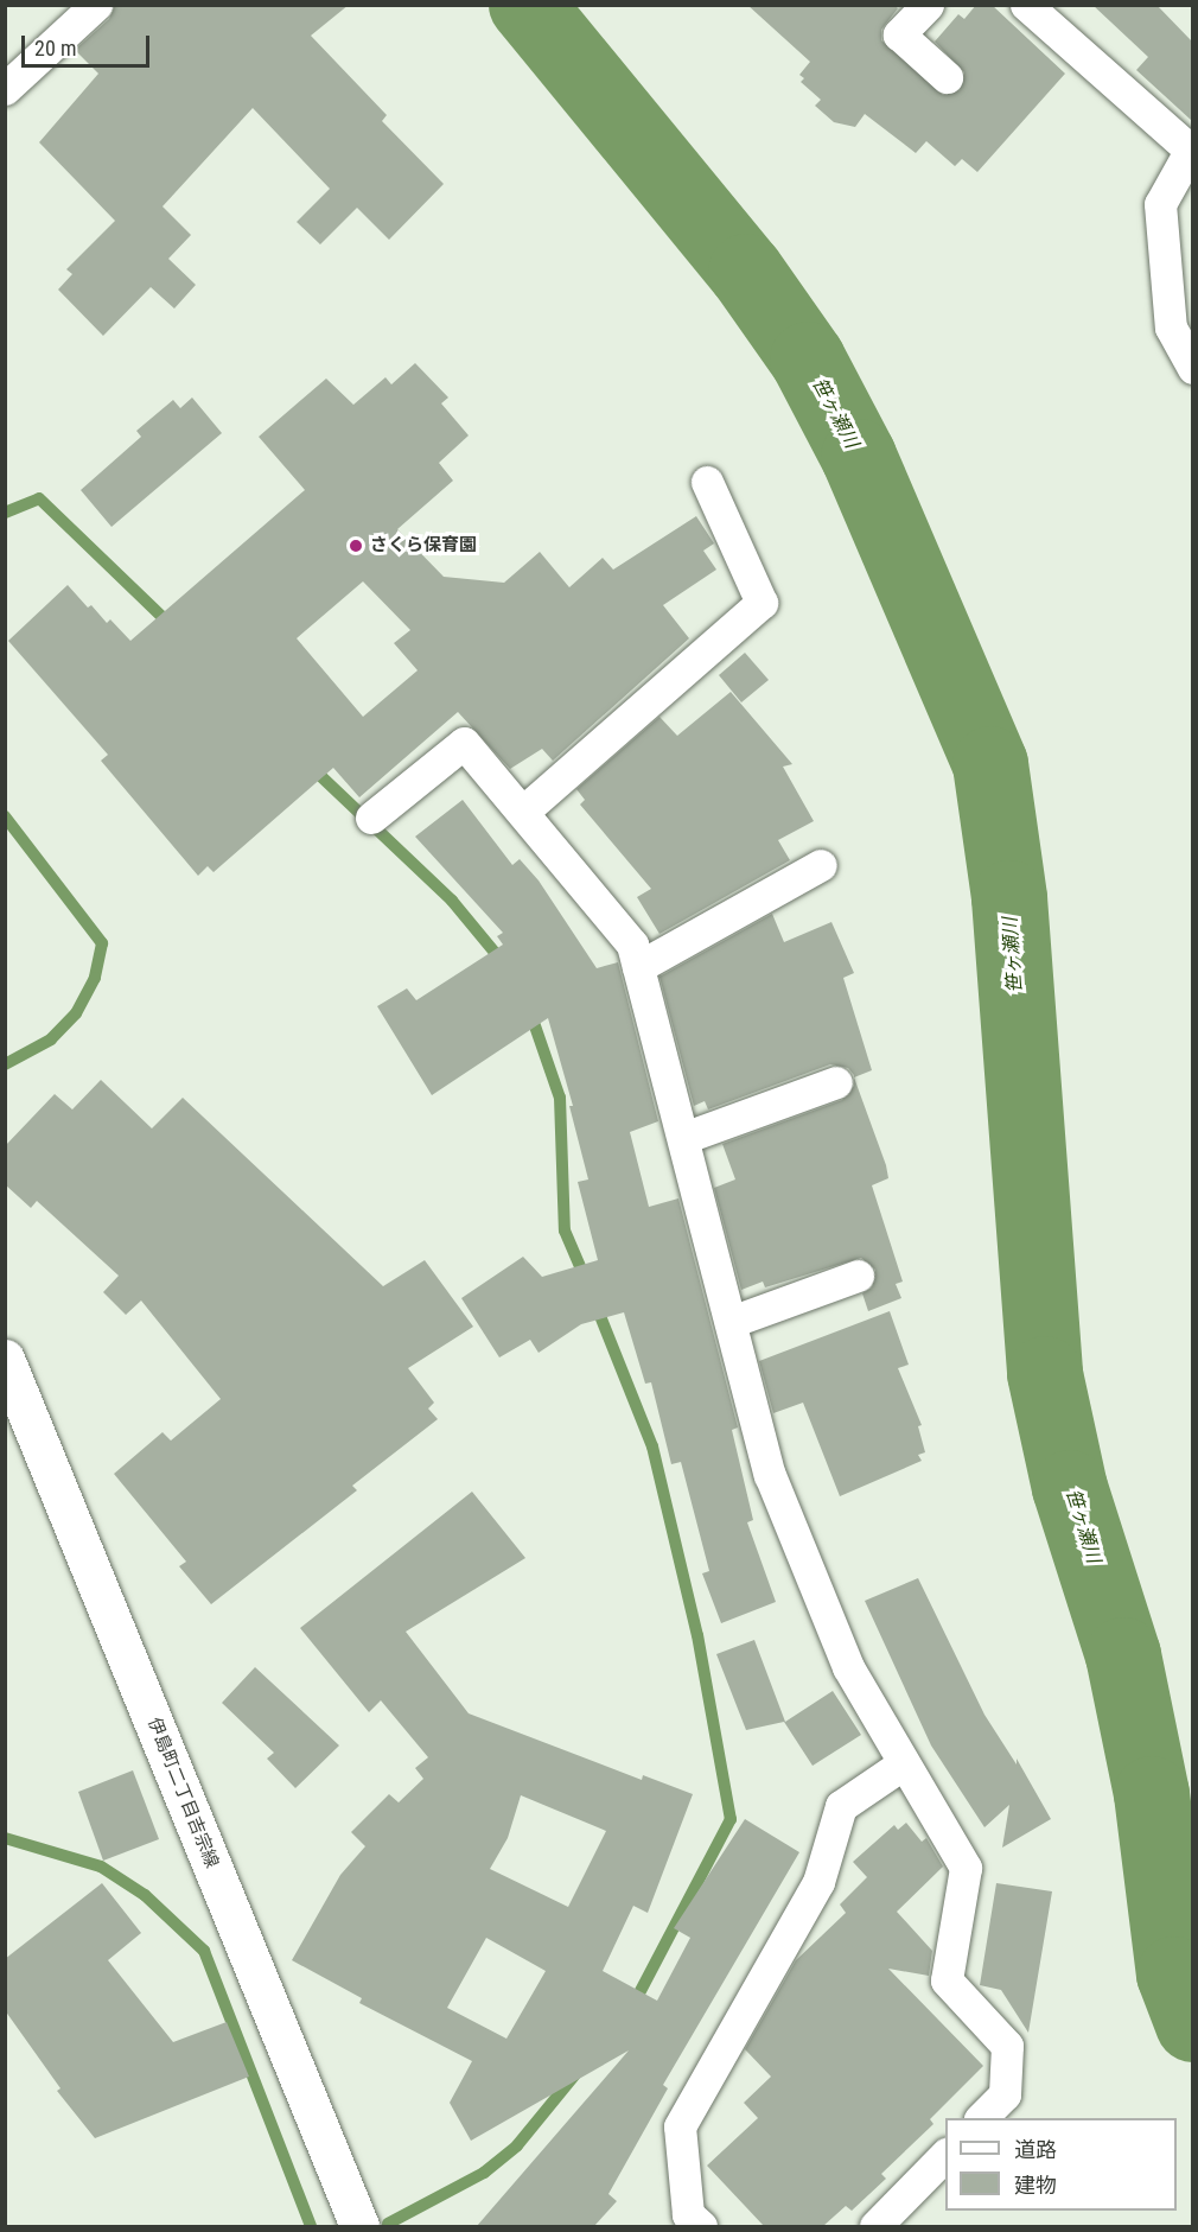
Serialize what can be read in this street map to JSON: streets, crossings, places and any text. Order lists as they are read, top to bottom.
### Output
{
  "streets": {
    "street": ["伊島町二丁目吉宗線"]
  },
  "water": ["笹ヶ瀬川"],
  "places": ["さくら保育園"],
  "legend": ["道路", "建物"],
  "scale_bar": "20 m"
}
